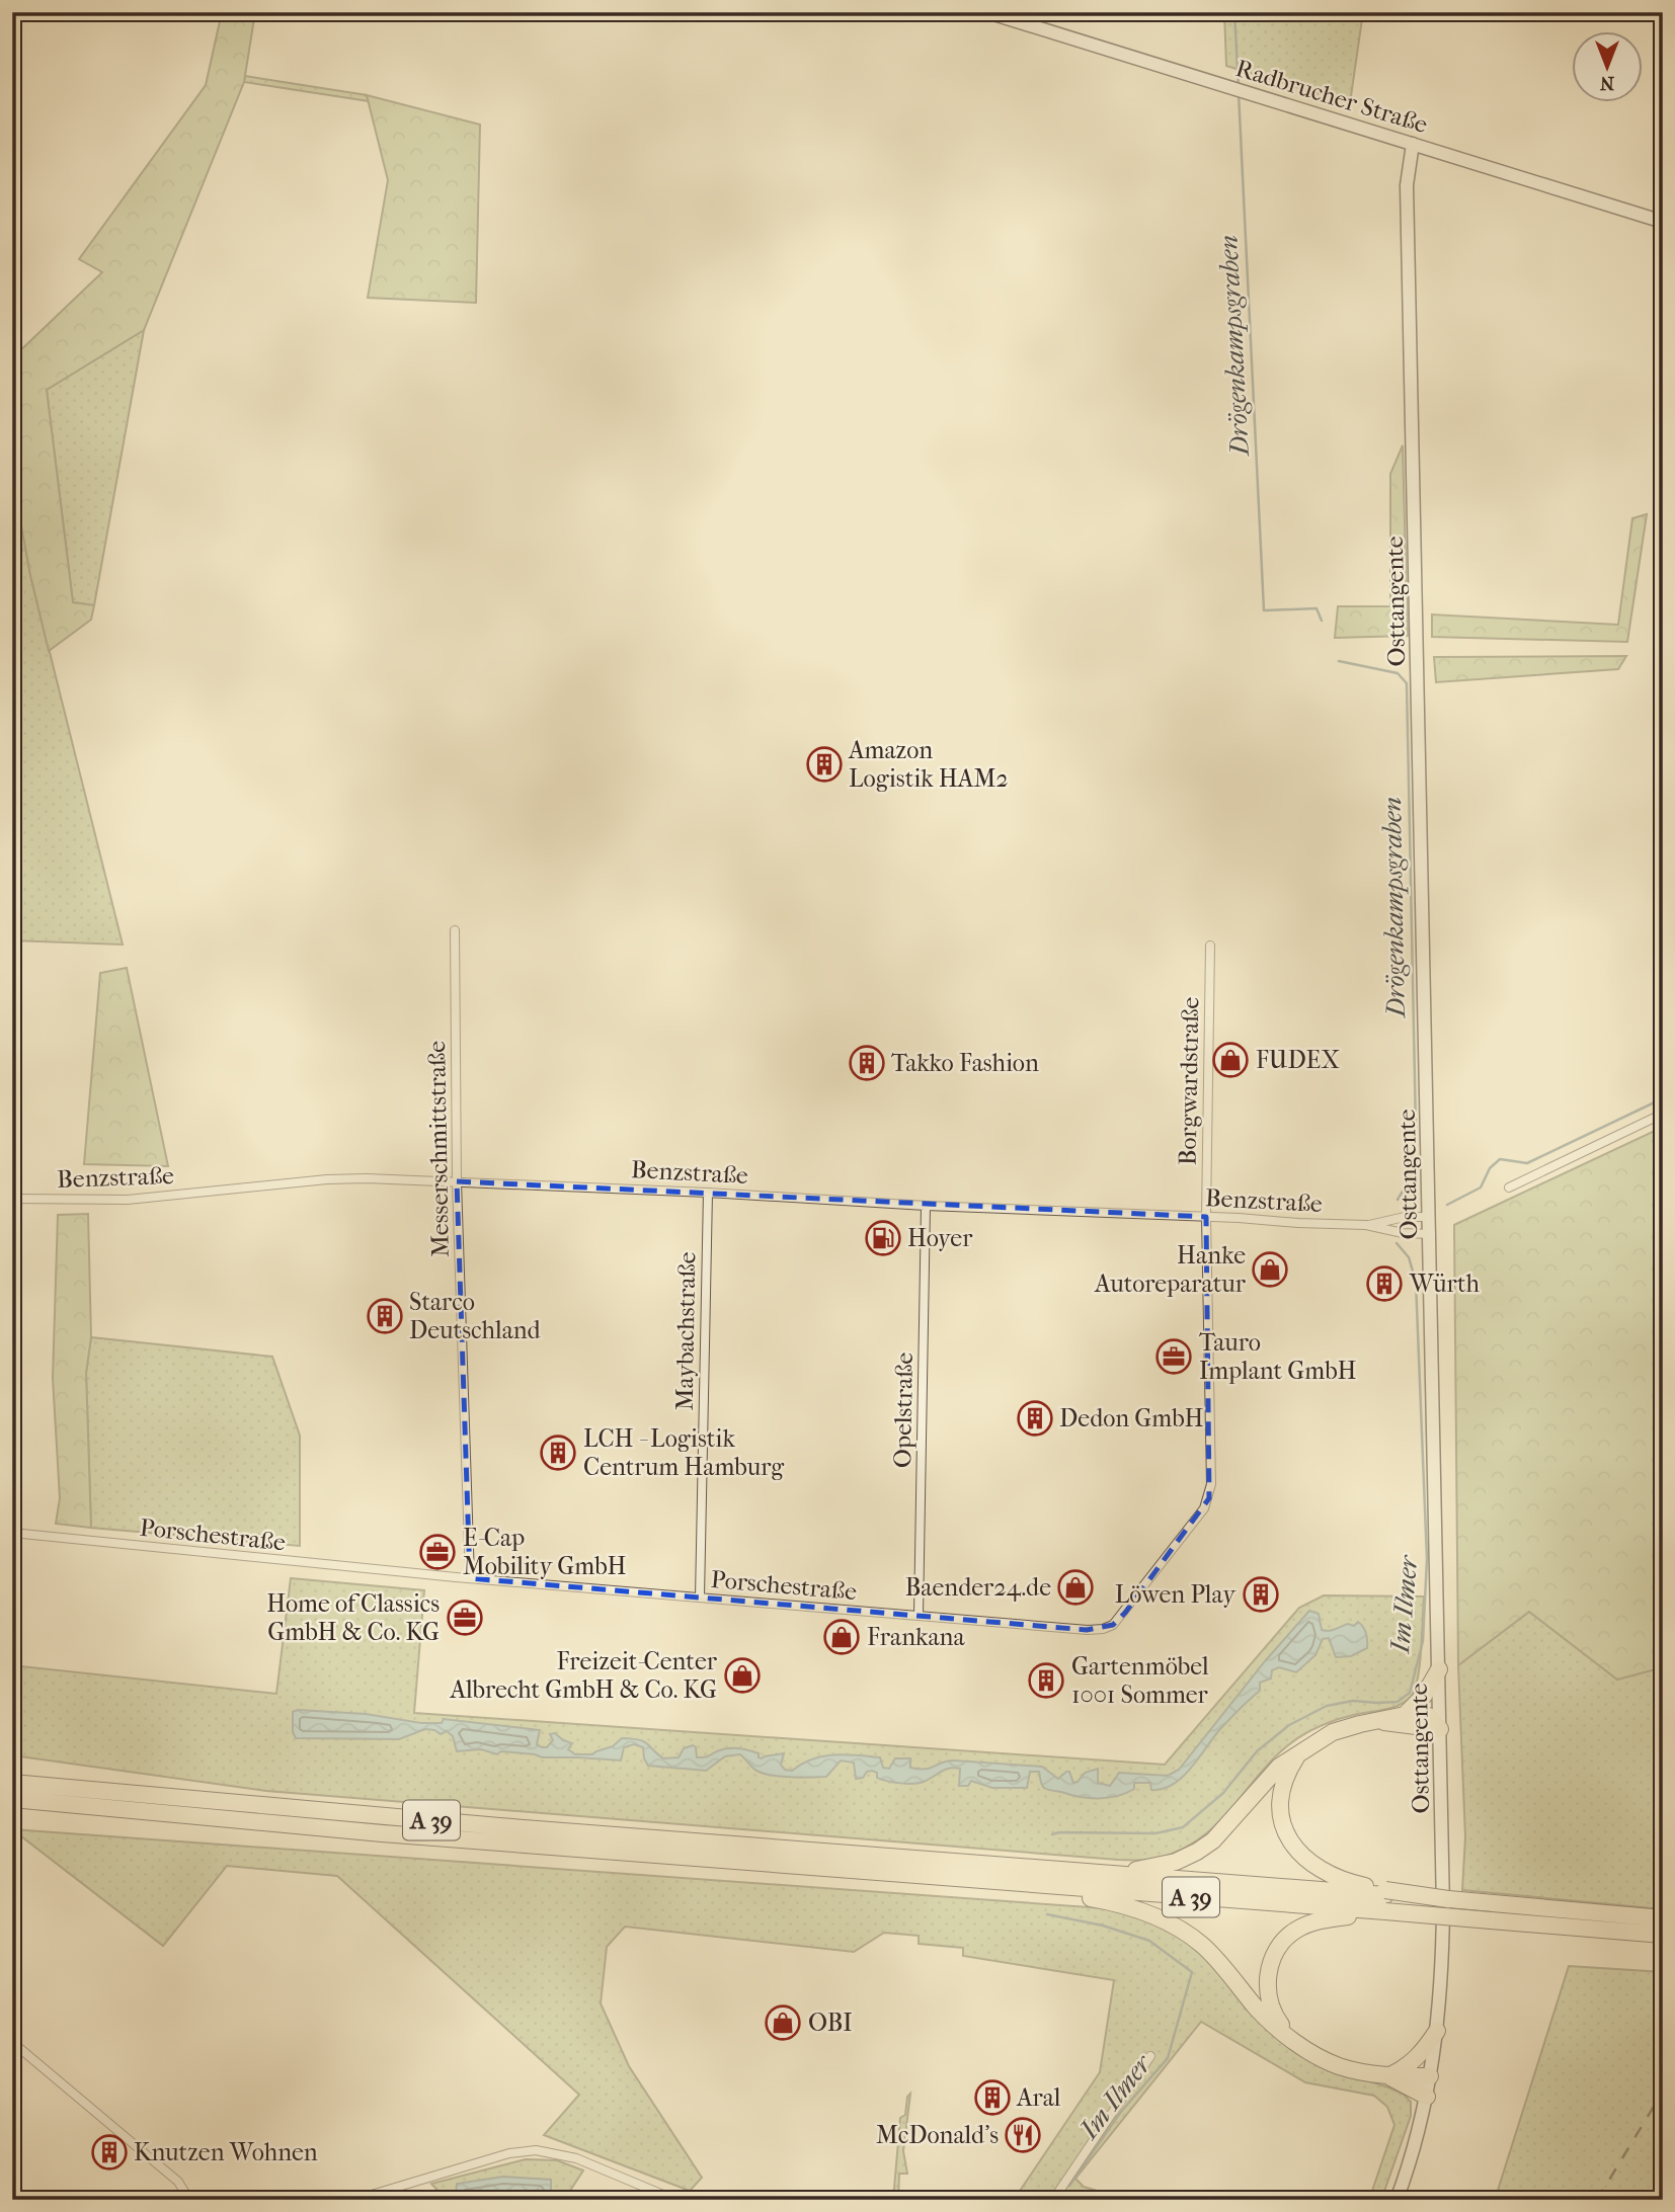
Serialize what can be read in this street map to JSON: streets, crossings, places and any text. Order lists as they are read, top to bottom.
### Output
{
  "streets": {
    "highway": ["A 39"],
    "street": [
      "Radbrucher Straße",
      "Osttangente",
      "Borgwardstraße",
      "Messerschmittstraße",
      "Benzstraße",
      "Maybachstraße",
      "Opelstraße",
      "Porschestraße"
    ]
  },
  "crossings": [
    ["Radbrucher Straße", "Osttangente"],
    ["Osttangente", "Benzstraße"],
    ["Borgwardstraße", "Benzstraße"],
    ["Borgwardstraße", "Porschestraße"],
    ["Messerschmittstraße", "Benzstraße"],
    ["Messerschmittstraße", "Porschestraße"],
    ["Benzstraße", "Maybachstraße"],
    ["Benzstraße", "Opelstraße"],
    ["Benzstraße", "Porschestraße"],
    ["Maybachstraße", "Porschestraße"],
    ["Opelstraße", "Porschestraße"]
  ],
  "water": ["Drögenkampsgraben", "Im Ilmer"],
  "places": {
    "building": [
      "Amazon Logistik HAM2",
      "Takko Fashion",
      "Würth",
      "Starco Deutschland",
      "Dedon GmbH",
      "LCH - Logistik Centrum Hamburg",
      "Löwen Play",
      "Gartenmöbel 1001 Sommer",
      "Aral",
      "Knutzen Wohnen"
    ],
    "shop": [
      "FUDEX",
      "Hanke Autoreparatur",
      "Baender24.de",
      "Frankana",
      "Freizeit-Center Albrecht GmbH & Co. KG",
      "OBI"
    ],
    "fuel station": ["Hoyer"],
    "office": ["Tauro Implant GmbH", "E-Cap Mobility GmbH", "Home of Classics GmbH & Co. KG"],
    "restaurant": ["McDonald's"]
  },
  "north": "bottom"
}
